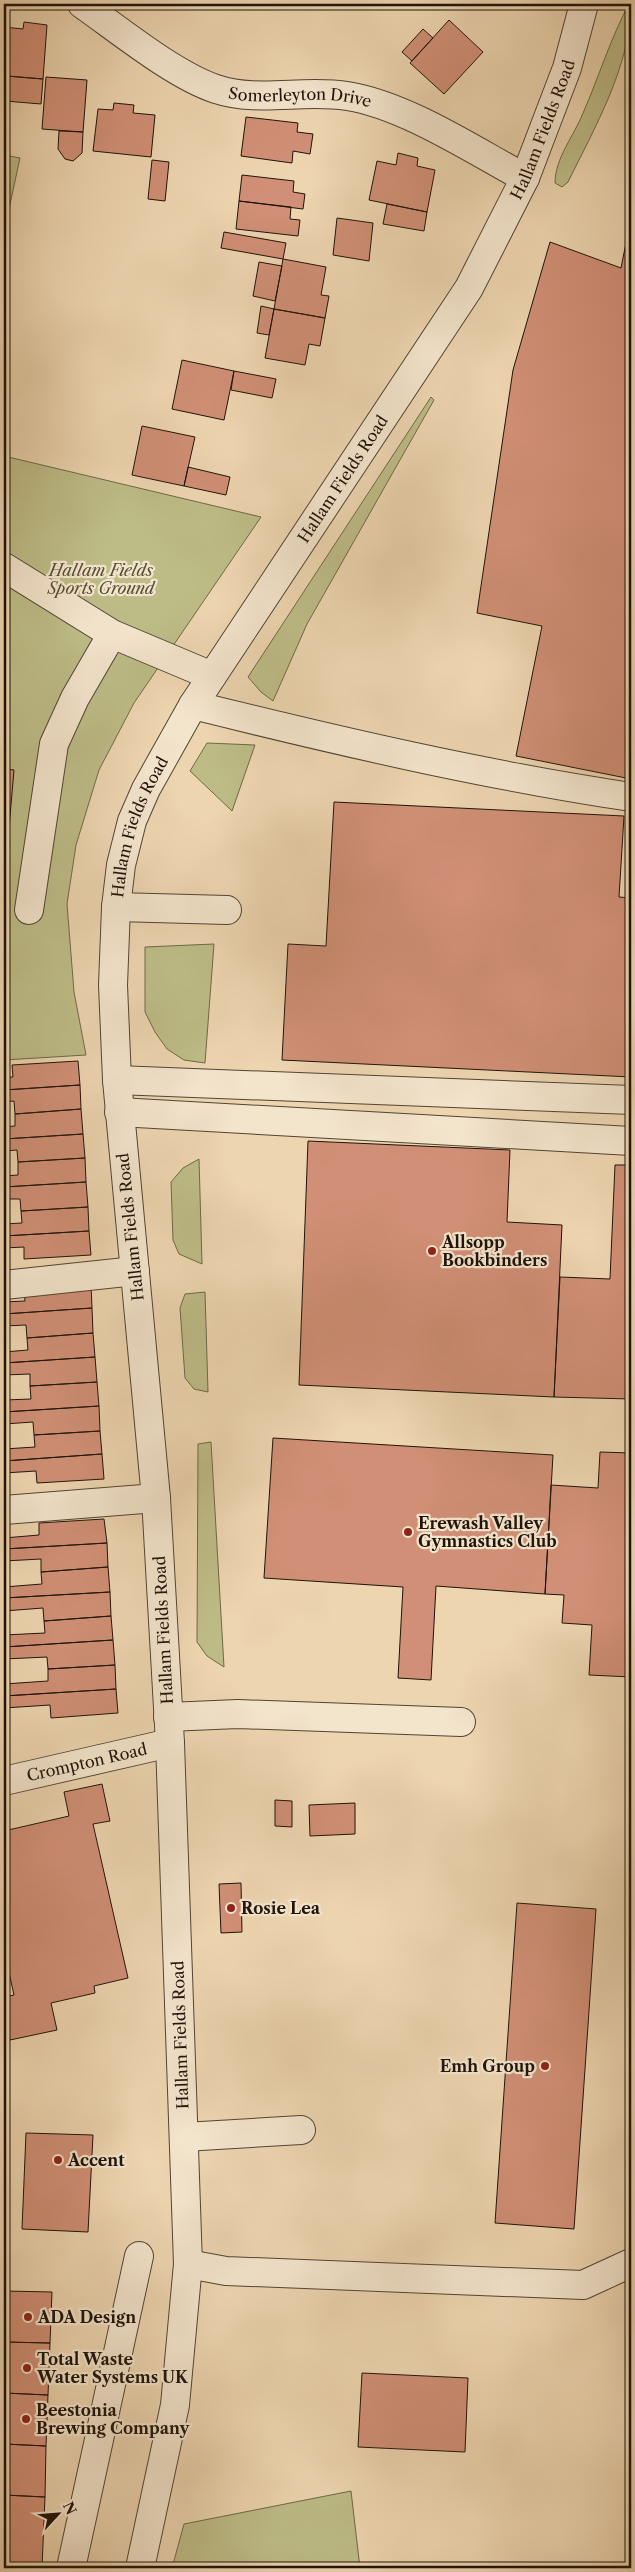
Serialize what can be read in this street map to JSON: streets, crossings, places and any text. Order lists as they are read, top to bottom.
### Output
{
  "streets": {
    "street": ["Somerleyton Drive", "Hallam Fields Road", "Crompton Road"]
  },
  "crossings": [
    ["Somerleyton Drive", "Hallam Fields Road"],
    ["Hallam Fields Road", "Crompton Road"]
  ],
  "parks": ["Hallam Fields Sports Ground"],
  "places": [
    "Allsopp Bookbinders",
    "Erewash Valley Gymnastics Club",
    "Rosie Lea",
    "Emh Group",
    "Accent",
    "ADA Design",
    "Total Waste Water Systems UK",
    "Beestonia Brewing Company"
  ],
  "north": "top right"
}
